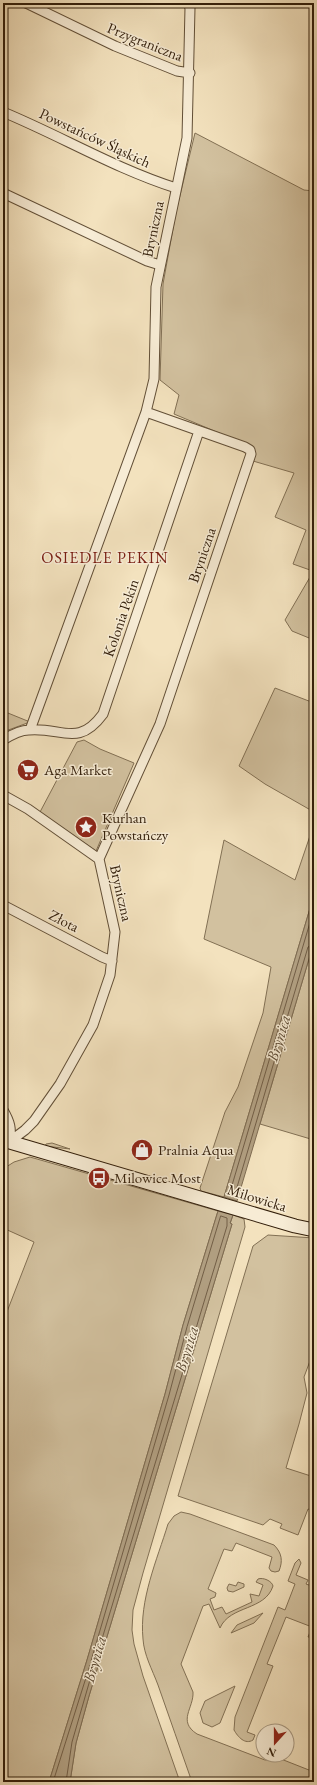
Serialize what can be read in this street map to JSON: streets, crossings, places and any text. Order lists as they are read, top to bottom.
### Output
{
  "streets": {
    "street": [
      "Przygraniczna",
      "Powstańców Śląskich",
      "Bryniczna",
      "Kolonia Pekin",
      "Złota",
      "Milowicka"
    ]
  },
  "crossings": [
    ["Przygraniczna", "Bryniczna"],
    ["Powstańców Śląskich", "Bryniczna"],
    ["Bryniczna", "Kolonia Pekin"],
    ["Bryniczna", "Złota"],
    ["Bryniczna", "Milowicka"]
  ],
  "districts": ["OSIEDLE PEKIN"],
  "water": ["Brynica"],
  "places": {
    "supermarket": ["Aga Market"],
    "place": ["Kurhan Powstańczy"],
    "shop": ["Pralnia Aqua"],
    "bus stop": ["Milowice Most"]
  },
  "north": "bottom"
}
